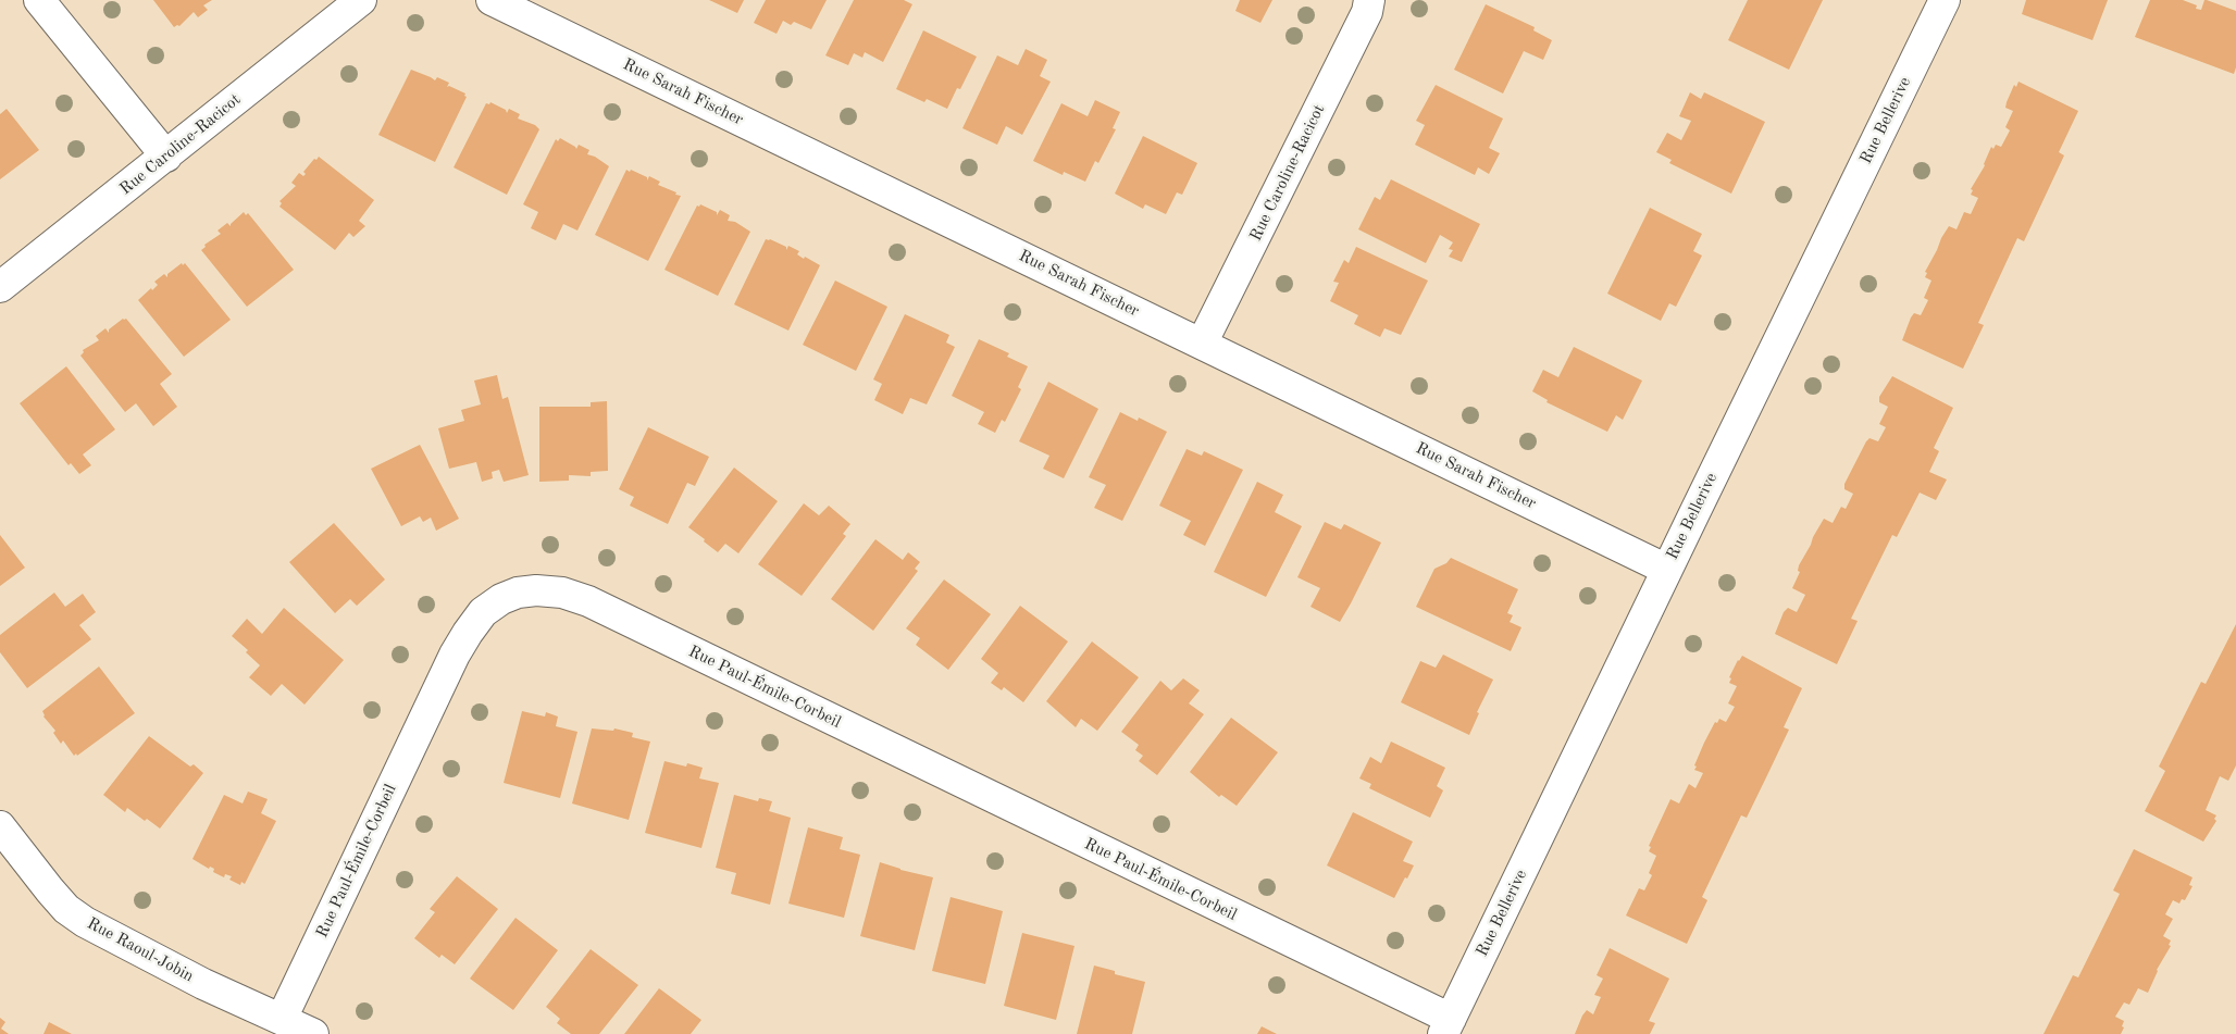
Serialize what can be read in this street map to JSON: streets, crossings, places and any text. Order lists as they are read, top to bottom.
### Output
{
  "streets": {
    "street": [
      "Rue Sarah Fischer",
      "Rue Bellerive",
      "Rue Caroline-Racicot",
      "Rue Paul-Émile-Corbeil",
      "Rue Raoul-Jobin"
    ]
  },
  "crossings": [
    ["Rue Sarah Fischer", "Rue Bellerive"],
    ["Rue Sarah Fischer", "Rue Caroline-Racicot"],
    ["Rue Bellerive", "Rue Paul-Émile-Corbeil"],
    ["Rue Paul-Émile-Corbeil", "Rue Raoul-Jobin"]
  ]
}
